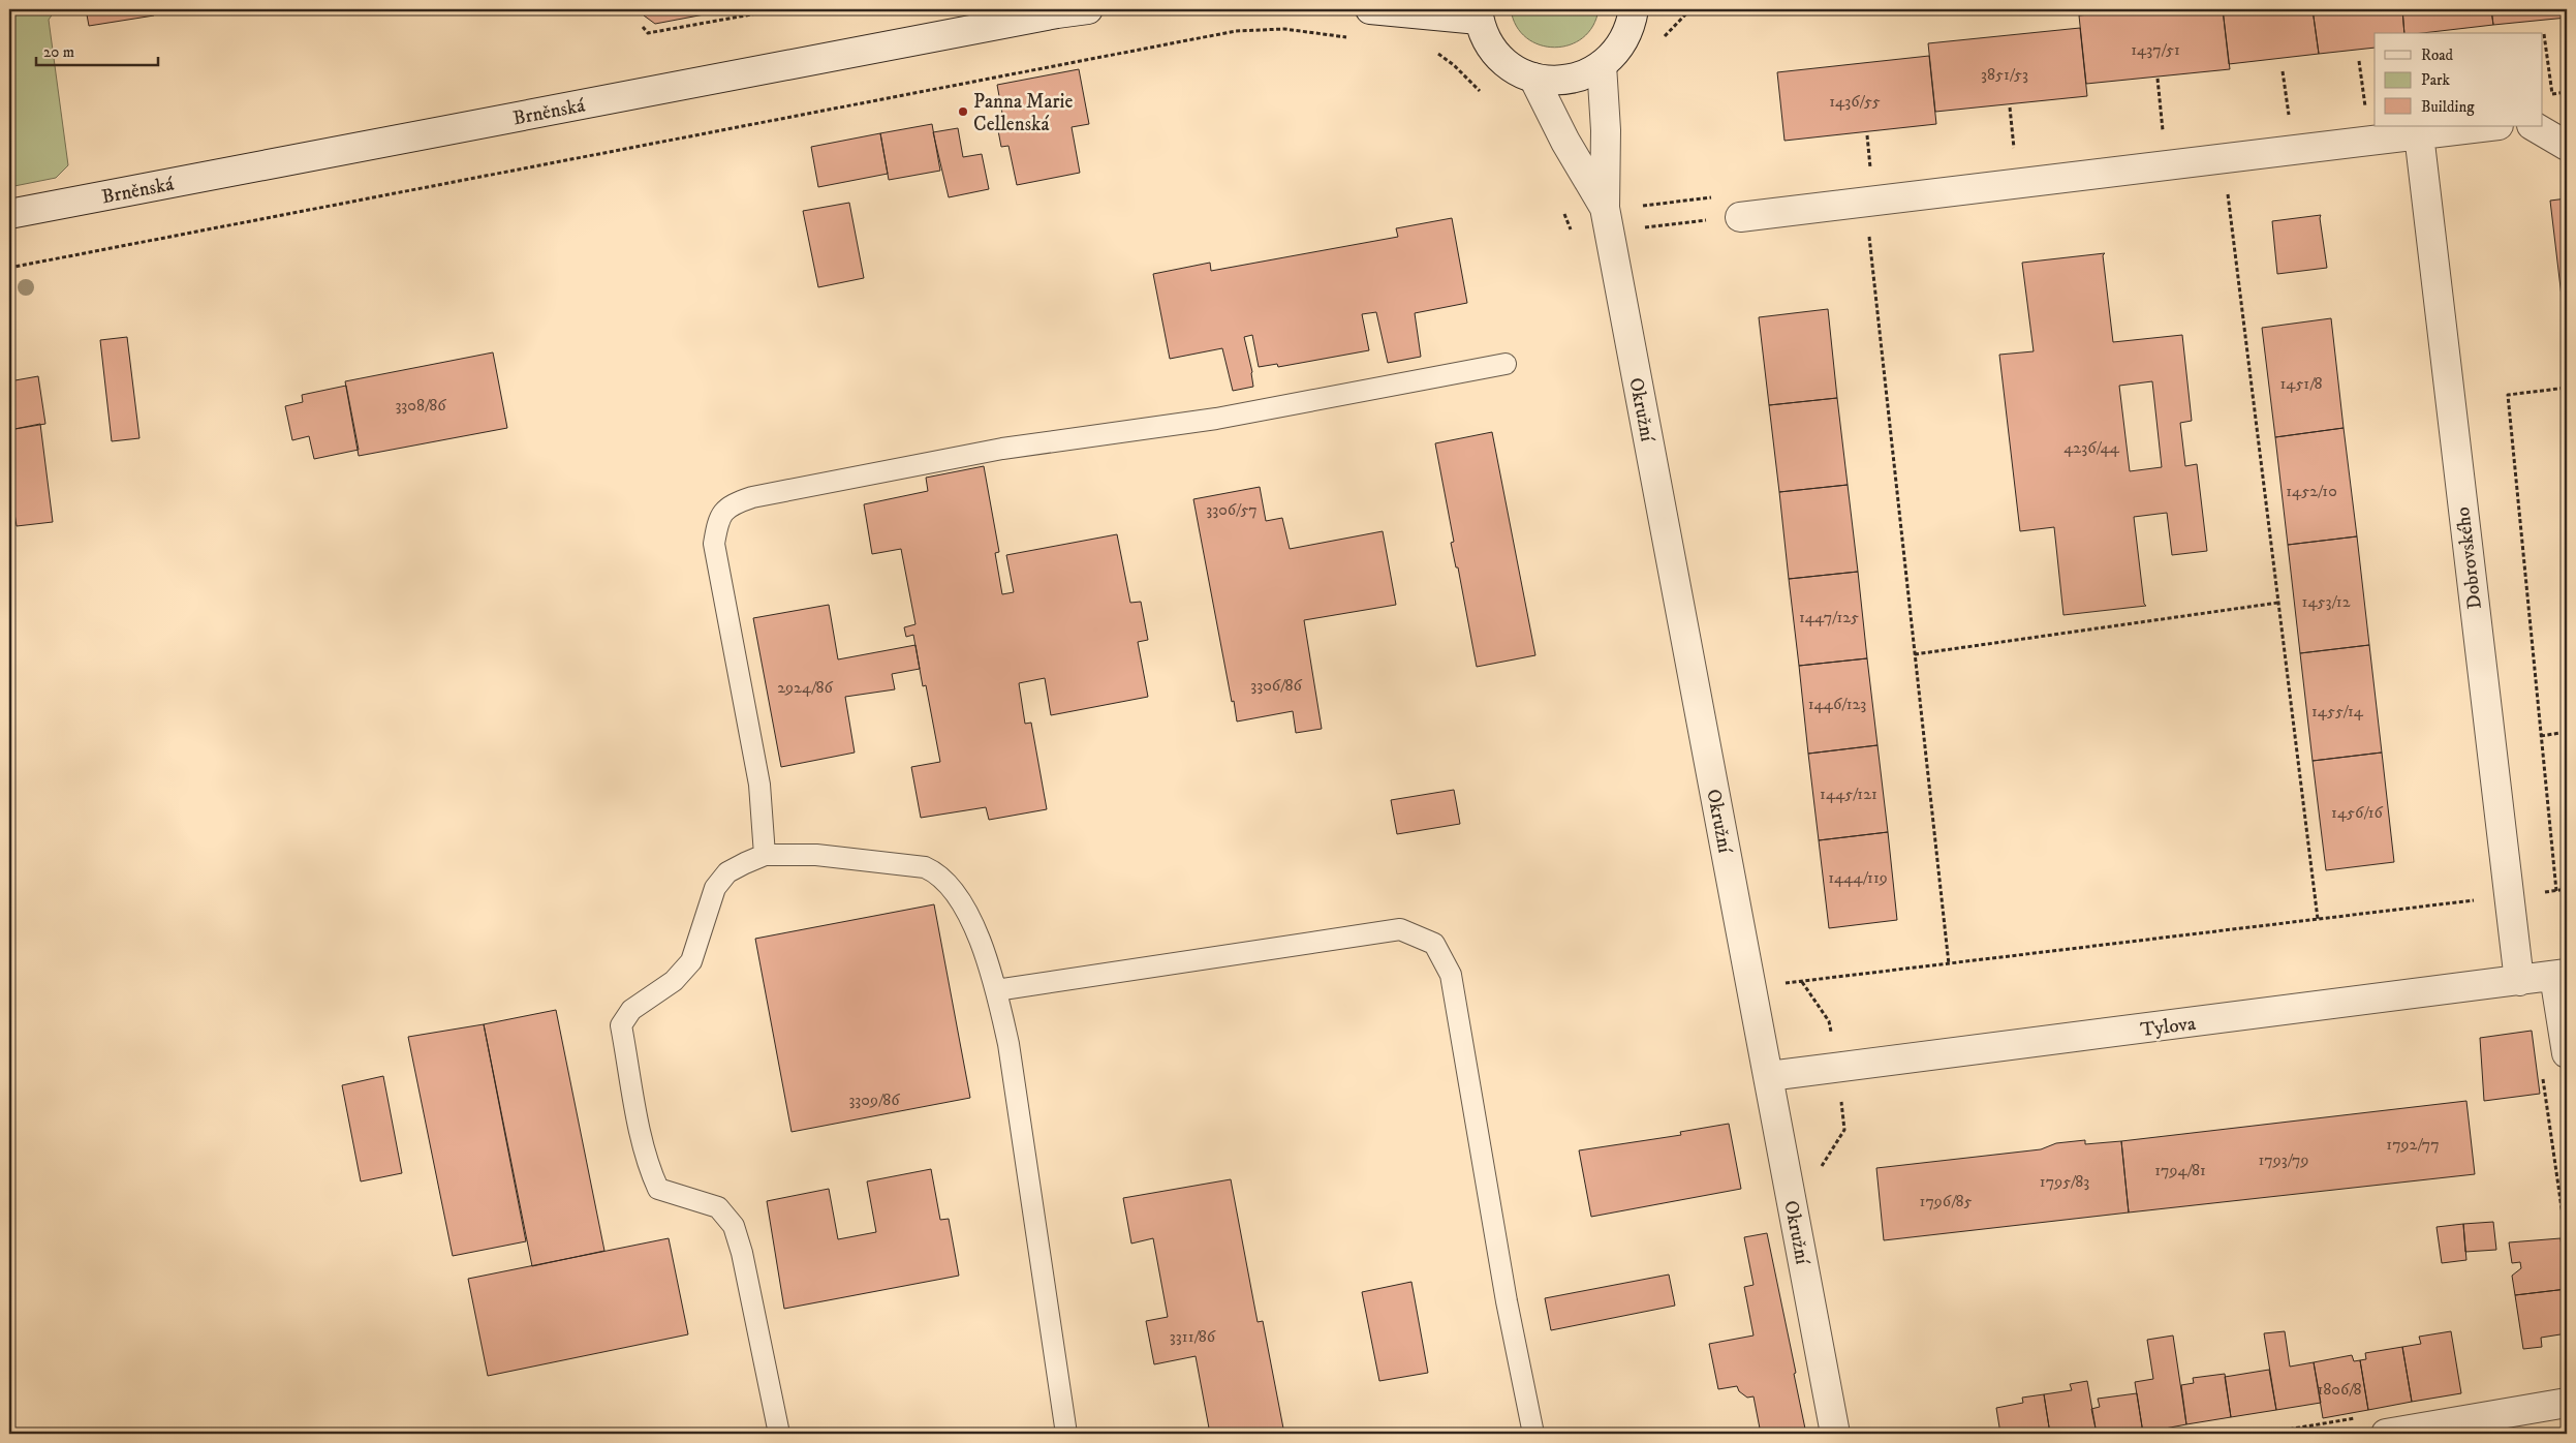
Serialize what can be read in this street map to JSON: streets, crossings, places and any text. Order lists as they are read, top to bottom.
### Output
{
  "streets": {
    "street": [
      "Brněnská",
      "Okružní",
      "Dobrovského",
      "Tylova"
    ]
  },
  "crossings": [
    ["Okružní", "Tylova"],
    ["Dobrovského", "Tylova"]
  ],
  "places": ["Panna Marie Cellenská"],
  "house_numbers": [
    "1437/51",
    "3851/53",
    "1436/55",
    "1451/8",
    "3308/86",
    "4236/44",
    "1452/10",
    "3306/57",
    "1453/12",
    "1447/125",
    "3306/86",
    "2924/86",
    "1446/123",
    "1455/14",
    "1445/121",
    "1456/16",
    "1444/119",
    "3309/86",
    "1792/77",
    "1793/79",
    "1794/81",
    "1795/83",
    "1796/85",
    "3311/86",
    "1806/8"
  ],
  "legend": ["Road", "Park", "Building"],
  "scale_bar": "20 m"
}
